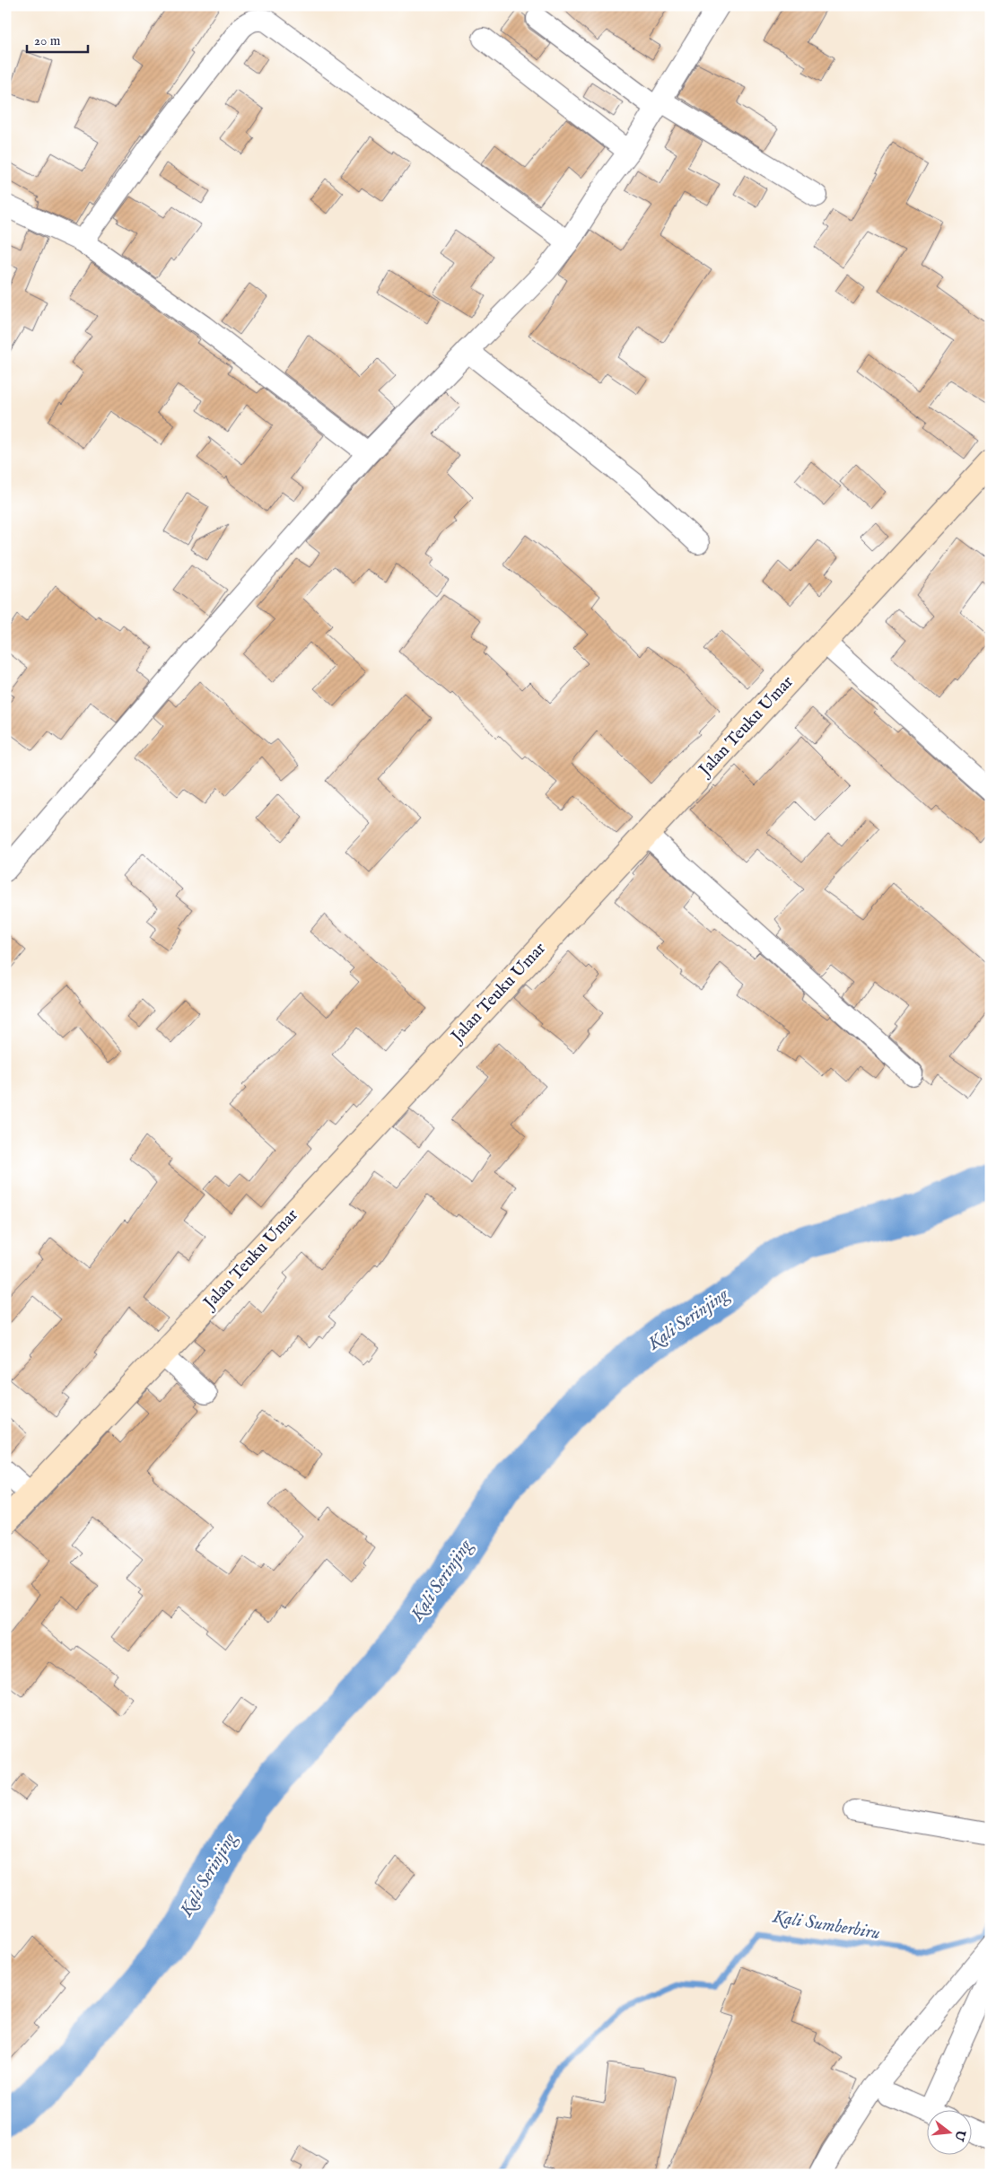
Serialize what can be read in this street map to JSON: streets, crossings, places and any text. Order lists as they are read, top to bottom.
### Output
{
  "streets": {
    "main road": ["Jalan Teuku Umar"]
  },
  "water": ["Kali Serinjing", "Kali Sumberbiru"],
  "scale_bar": "20 m",
  "north": "right"
}
